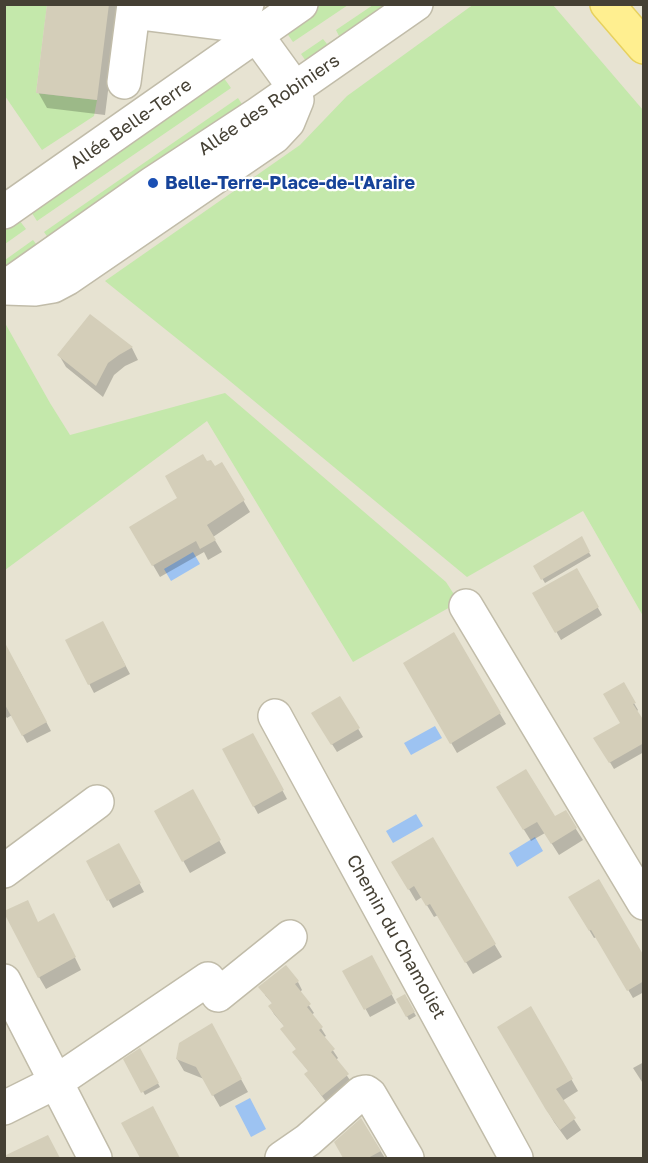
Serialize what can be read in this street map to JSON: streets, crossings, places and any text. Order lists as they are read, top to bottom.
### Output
{
  "streets": {
    "street": ["Allée des Robiniers", "Allée Belle-Terre", "Chemin du Chamoliet"]
  },
  "places": ["Belle-Terre-Place-de-l'Araire"]
}
